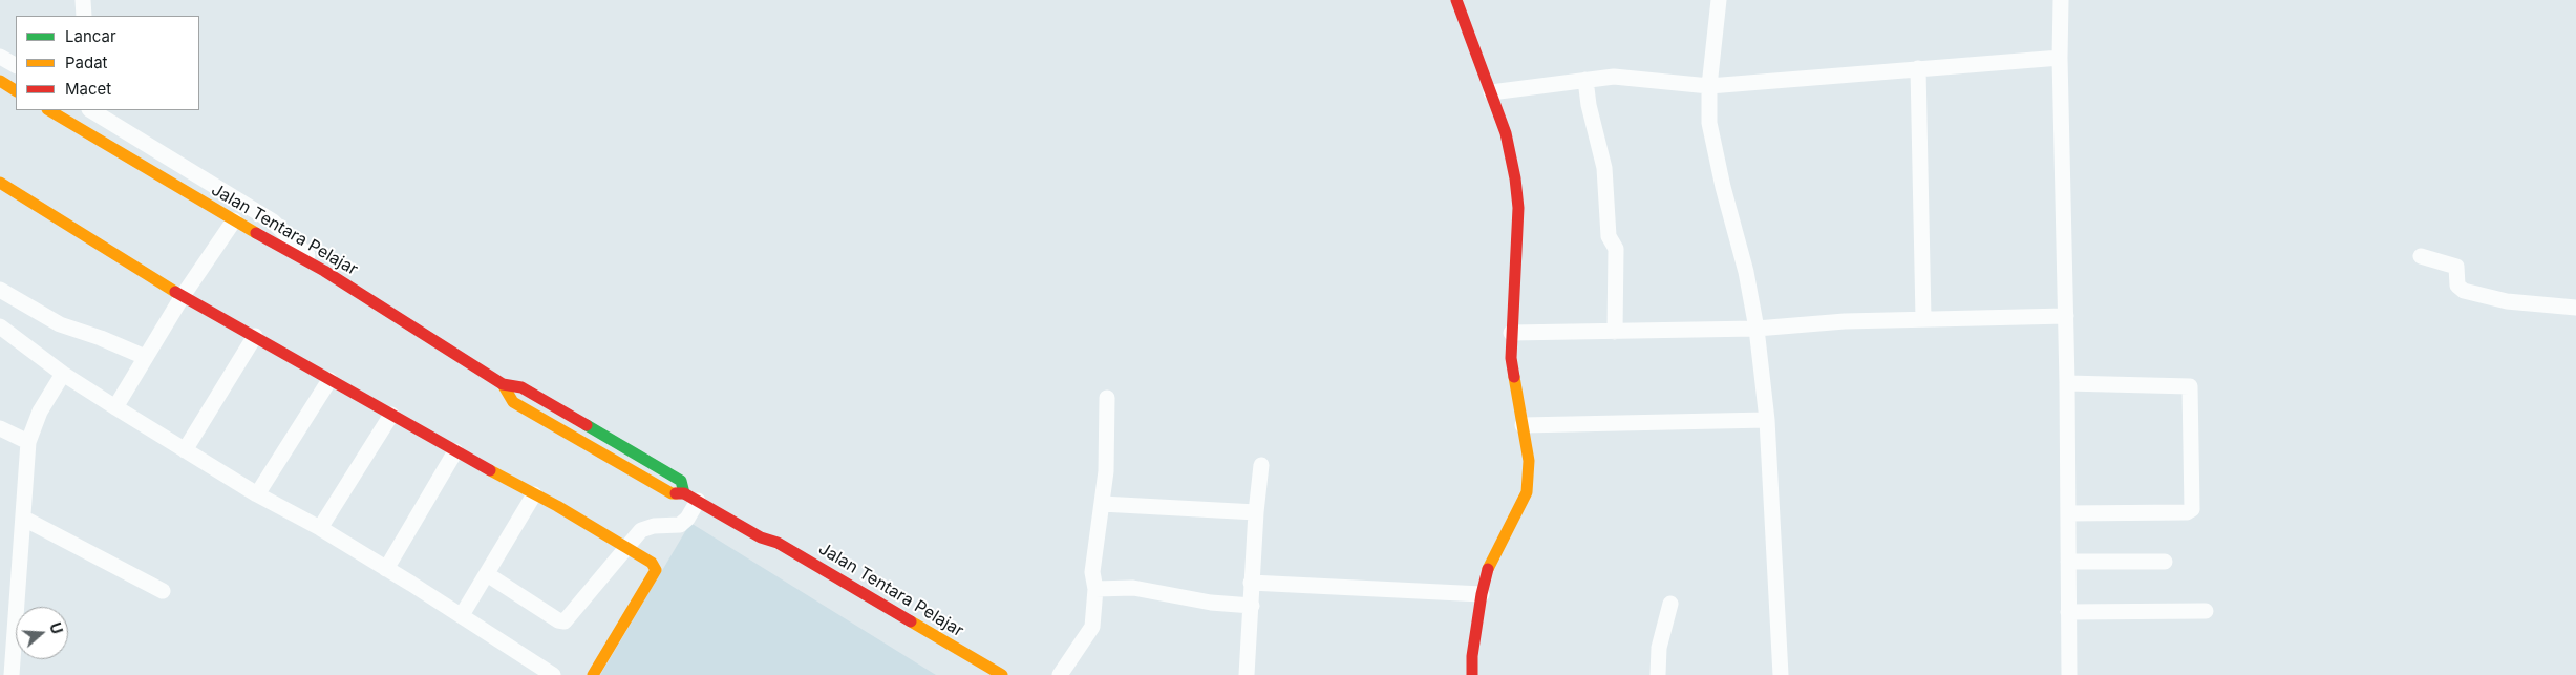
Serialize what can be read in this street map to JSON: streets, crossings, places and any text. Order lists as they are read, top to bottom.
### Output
{
  "streets": {
    "street": ["Jalan Tentara Pelajar"]
  },
  "legend": ["Lancar", "Padat", "Macet"],
  "north": "right"
}
